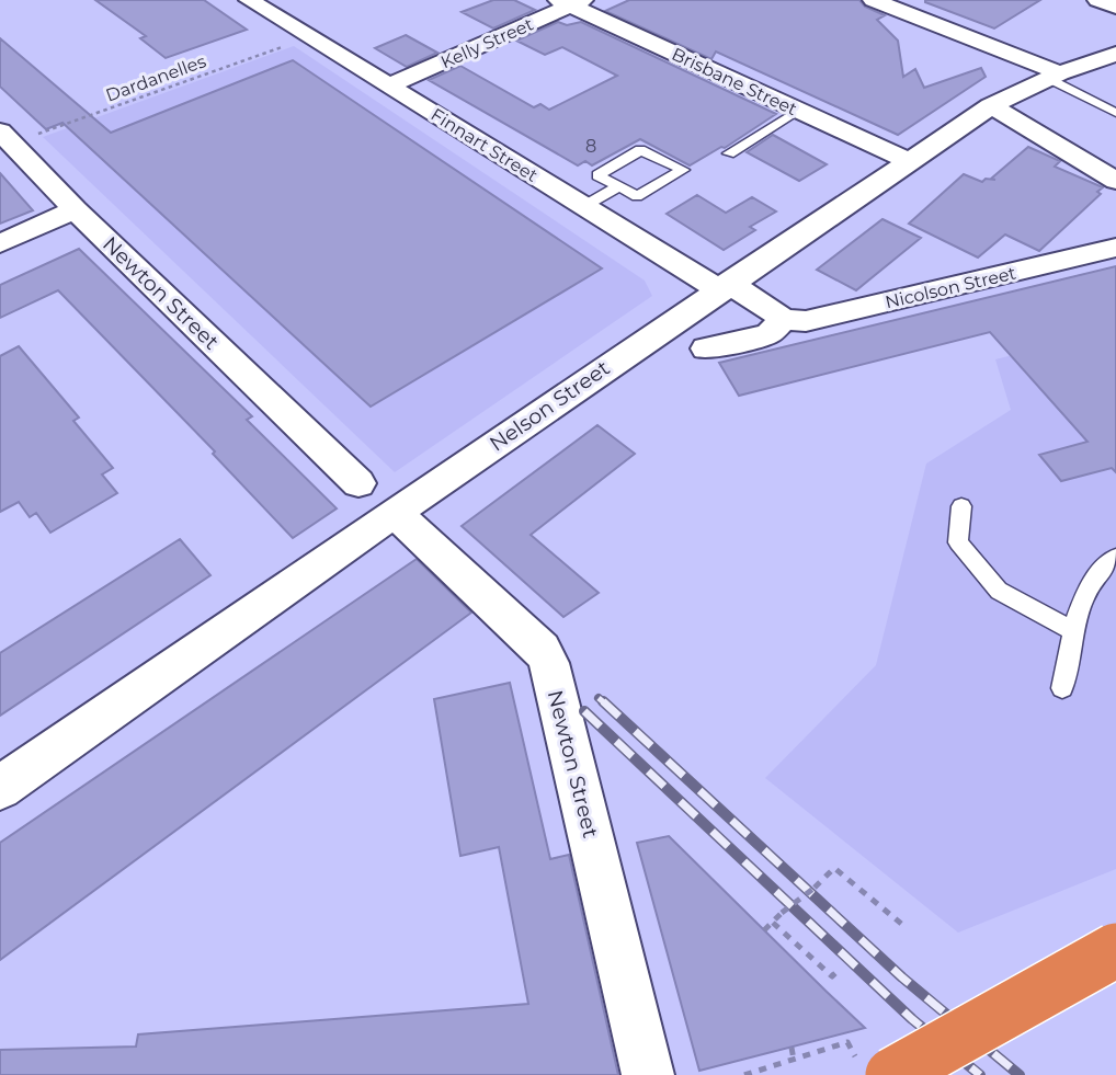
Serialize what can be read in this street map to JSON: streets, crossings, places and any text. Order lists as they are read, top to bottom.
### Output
{
  "streets": {
    "street": [
      "Kelly Street",
      "Brisbane Street",
      "Finnart Street",
      "Nicolson Street",
      "Newton Street",
      "Nelson Street"
    ],
    "path": ["Dardanelles"]
  },
  "crossings": [
    ["Kelly Street", "Brisbane Street"],
    ["Kelly Street", "Finnart Street"],
    ["Dardanelles", "Finnart Street"],
    ["Dardanelles", "Newton Street"],
    ["Brisbane Street", "Nelson Street"],
    ["Finnart Street", "Nelson Street"],
    ["Newton Street", "Nelson Street"]
  ],
  "house_numbers": ["8"]
}
